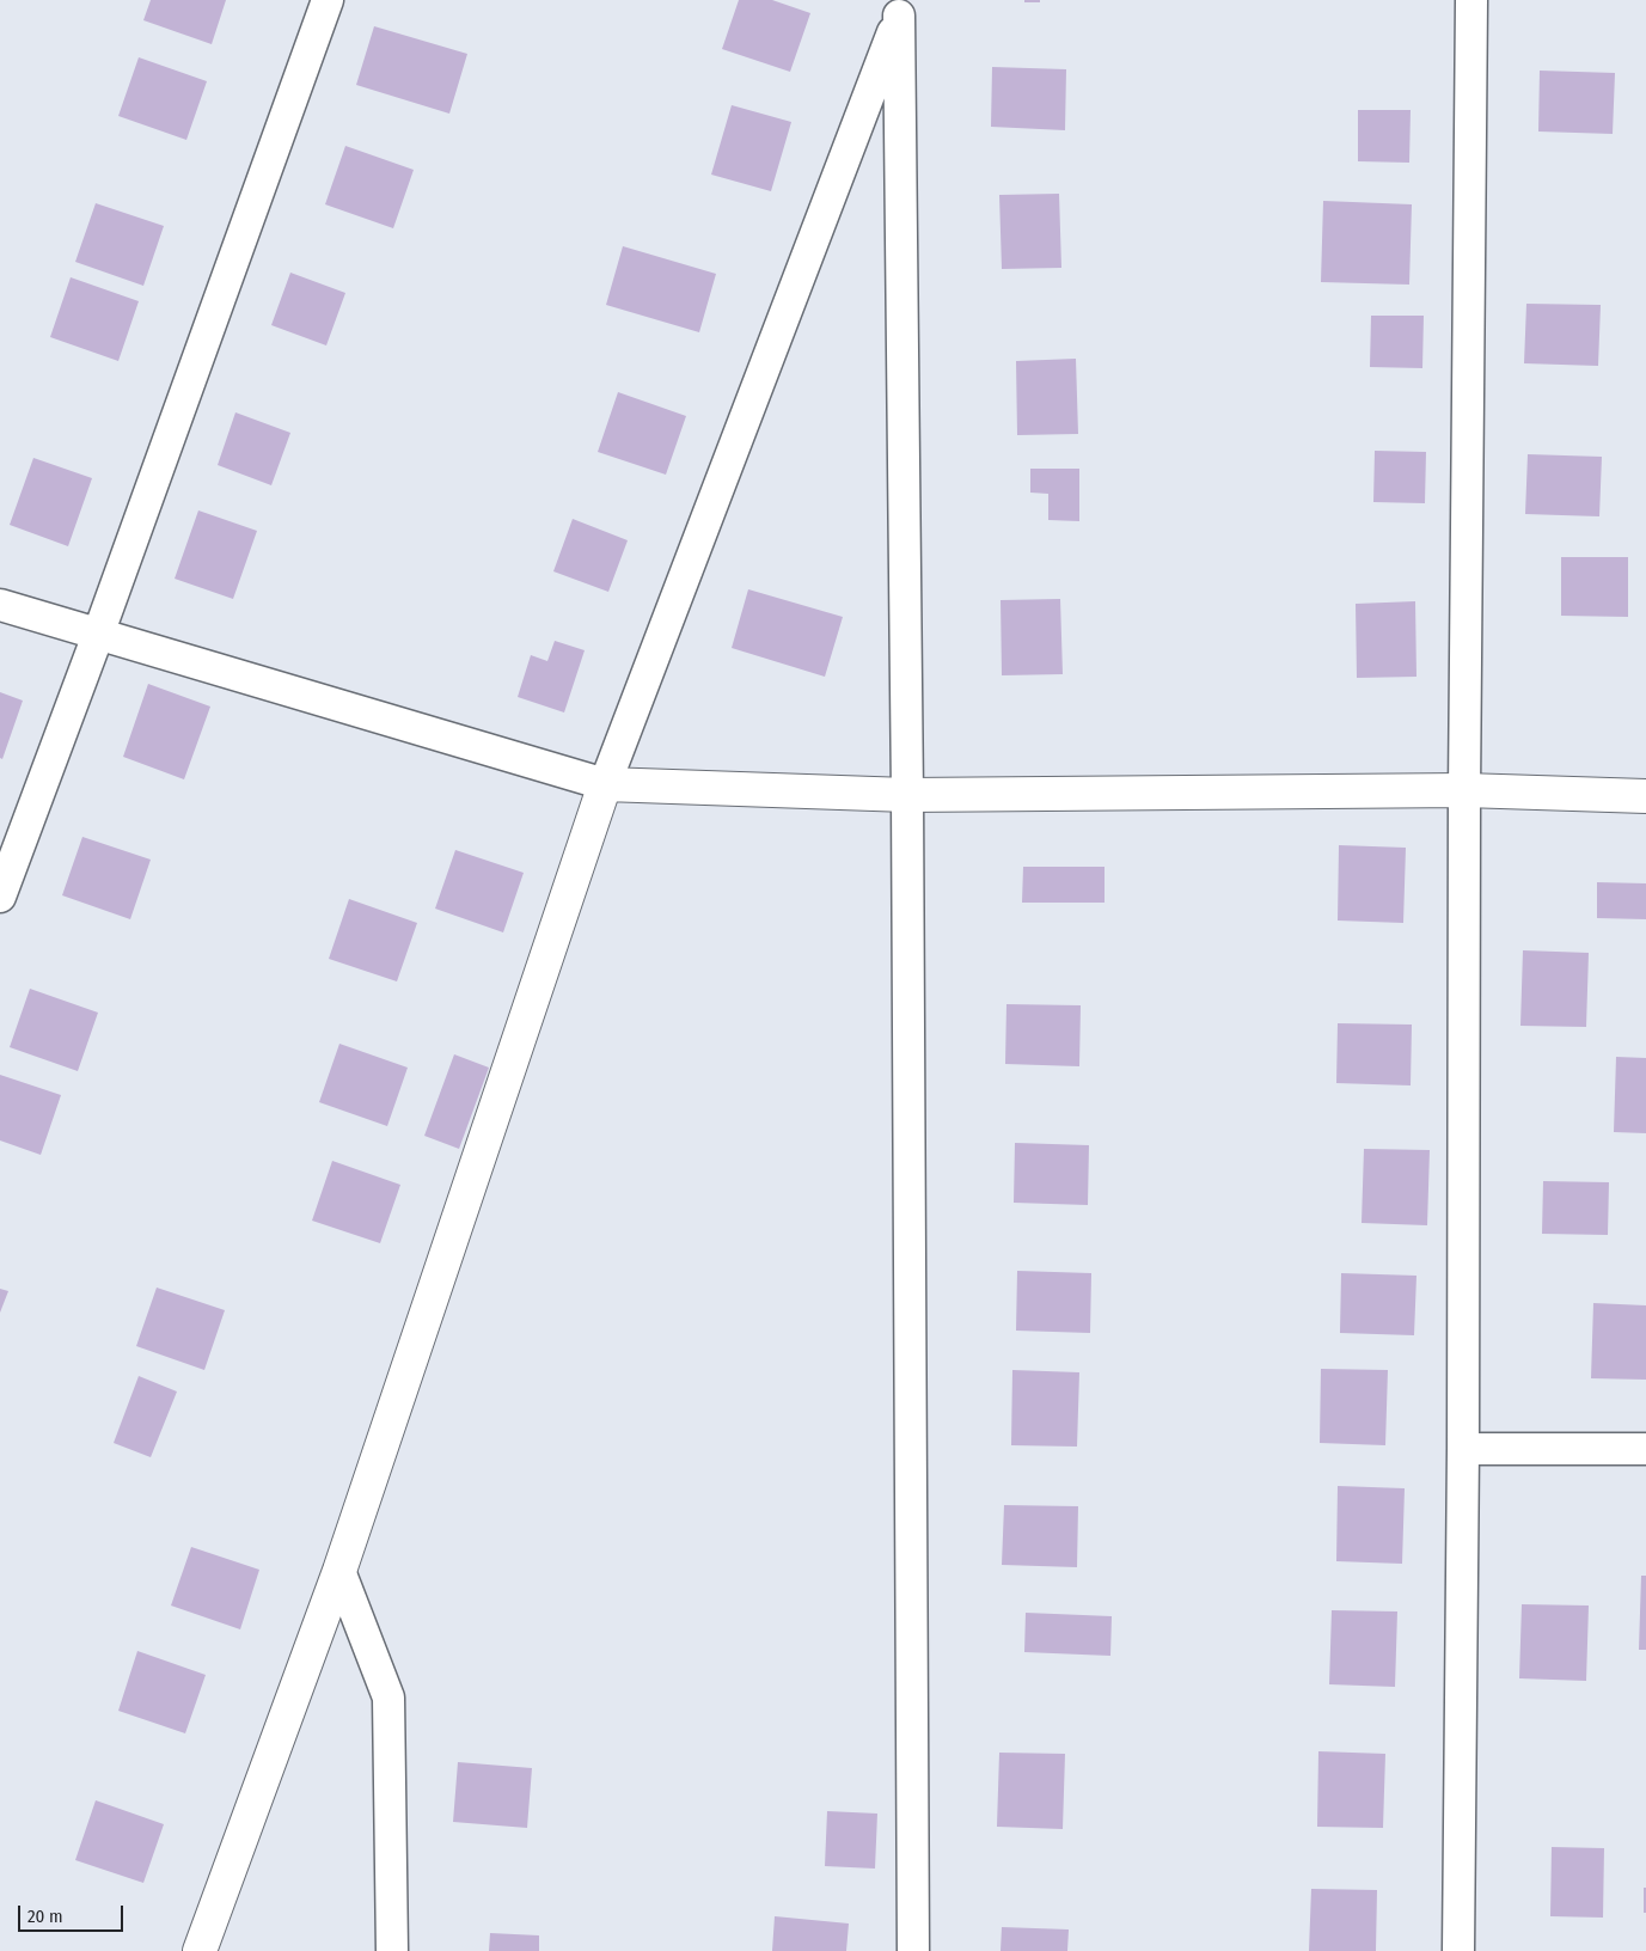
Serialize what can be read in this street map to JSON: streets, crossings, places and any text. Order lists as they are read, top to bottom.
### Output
{
  "scale_bar": "20 m"
}
